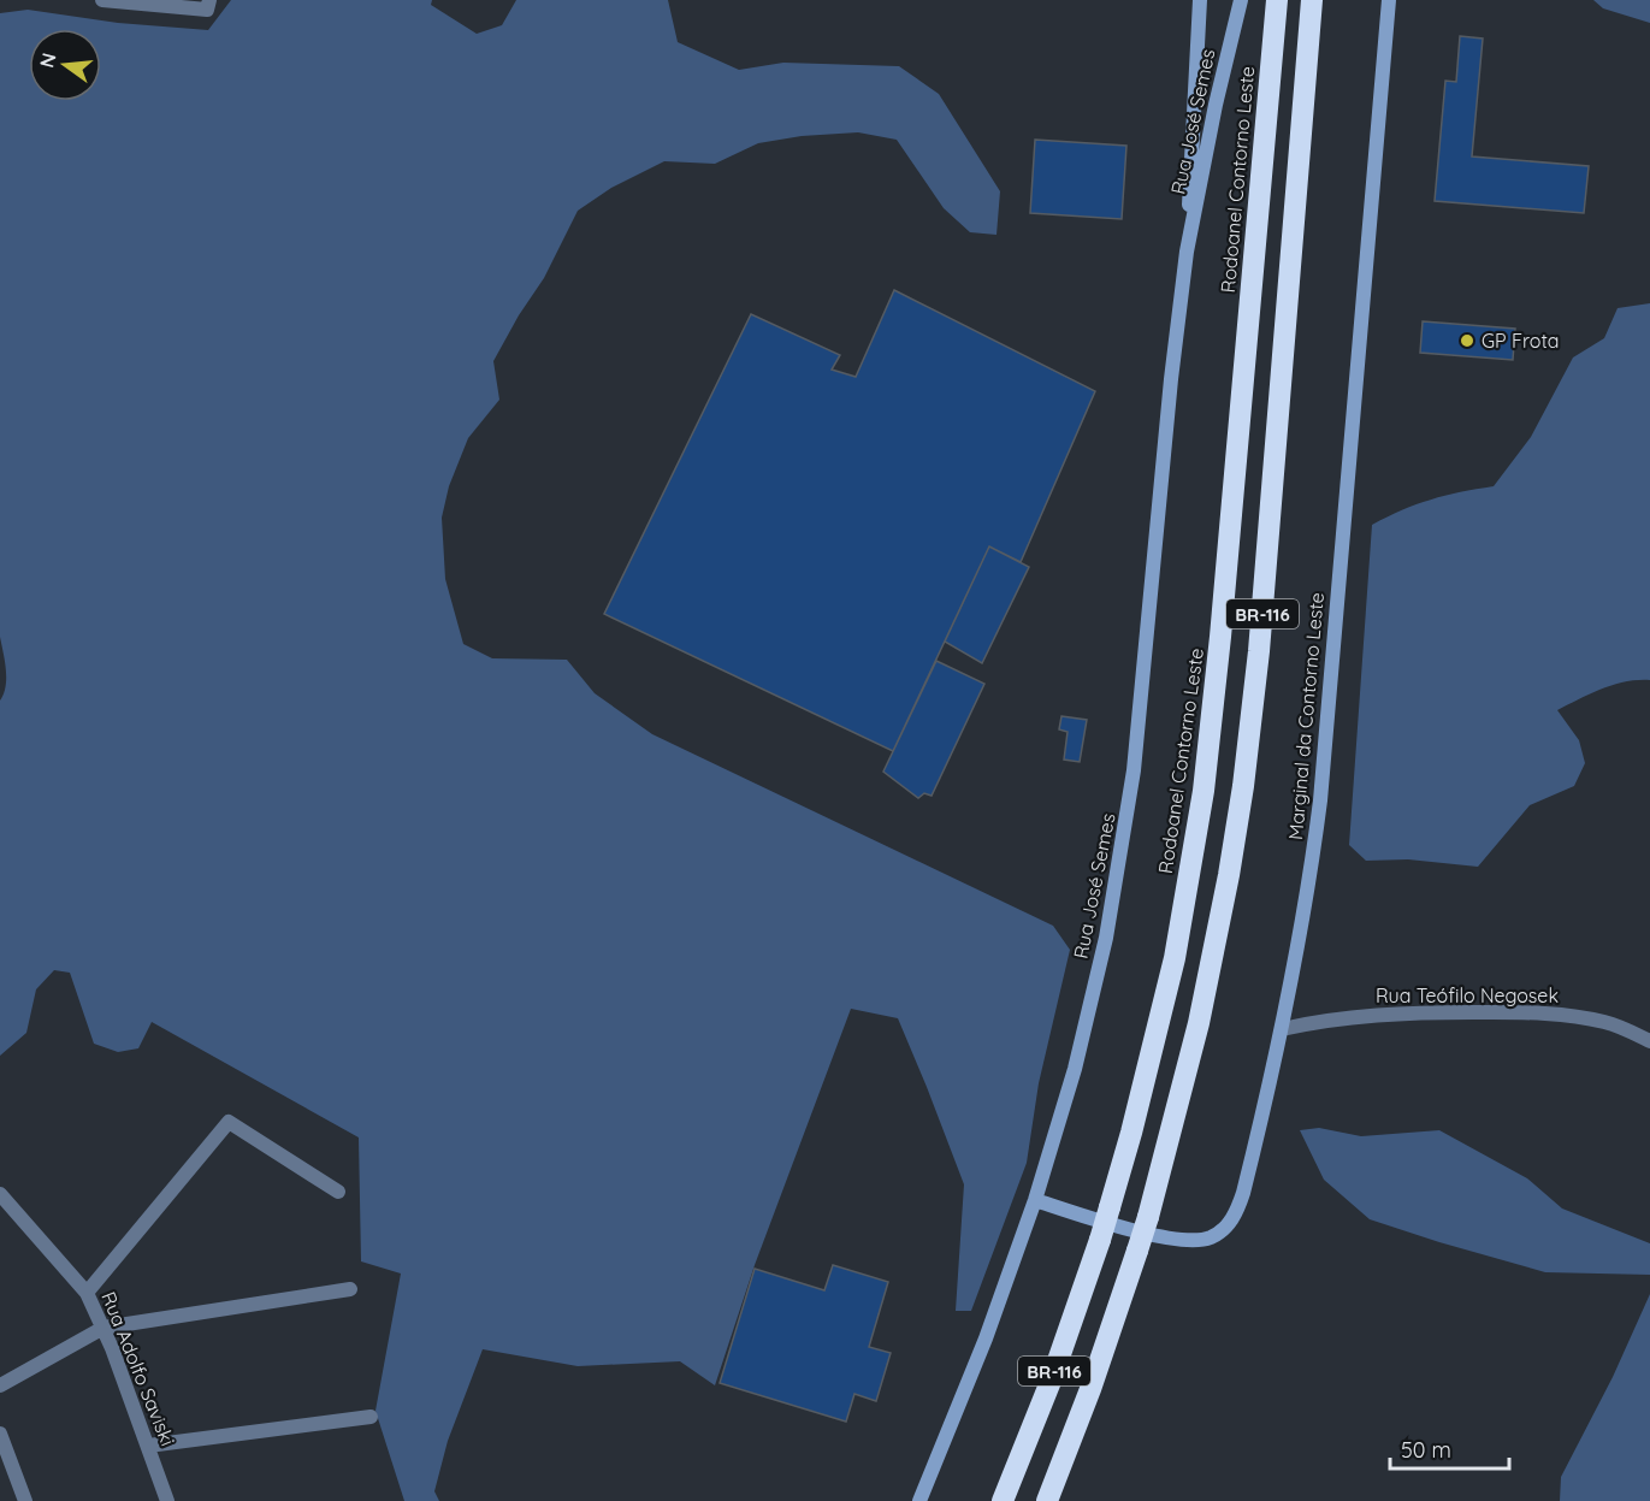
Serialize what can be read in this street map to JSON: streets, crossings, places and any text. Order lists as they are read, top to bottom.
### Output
{
  "streets": {
    "highway": ["Rodoanel Contorno Leste", "BR-116"],
    "main road": ["Rua José Semes", "Marginal da Contorno Leste"],
    "street": ["Rua Teófilo Negosek", "Rua Adolfo Saviski"]
  },
  "crossings": [
    ["Rua José Semes", "Marginal da Contorno Leste"],
    ["Marginal da Contorno Leste", "Rua Teófilo Negosek"]
  ],
  "places": ["GP Frota"],
  "scale_bar": "50 m",
  "north": "left"
}
